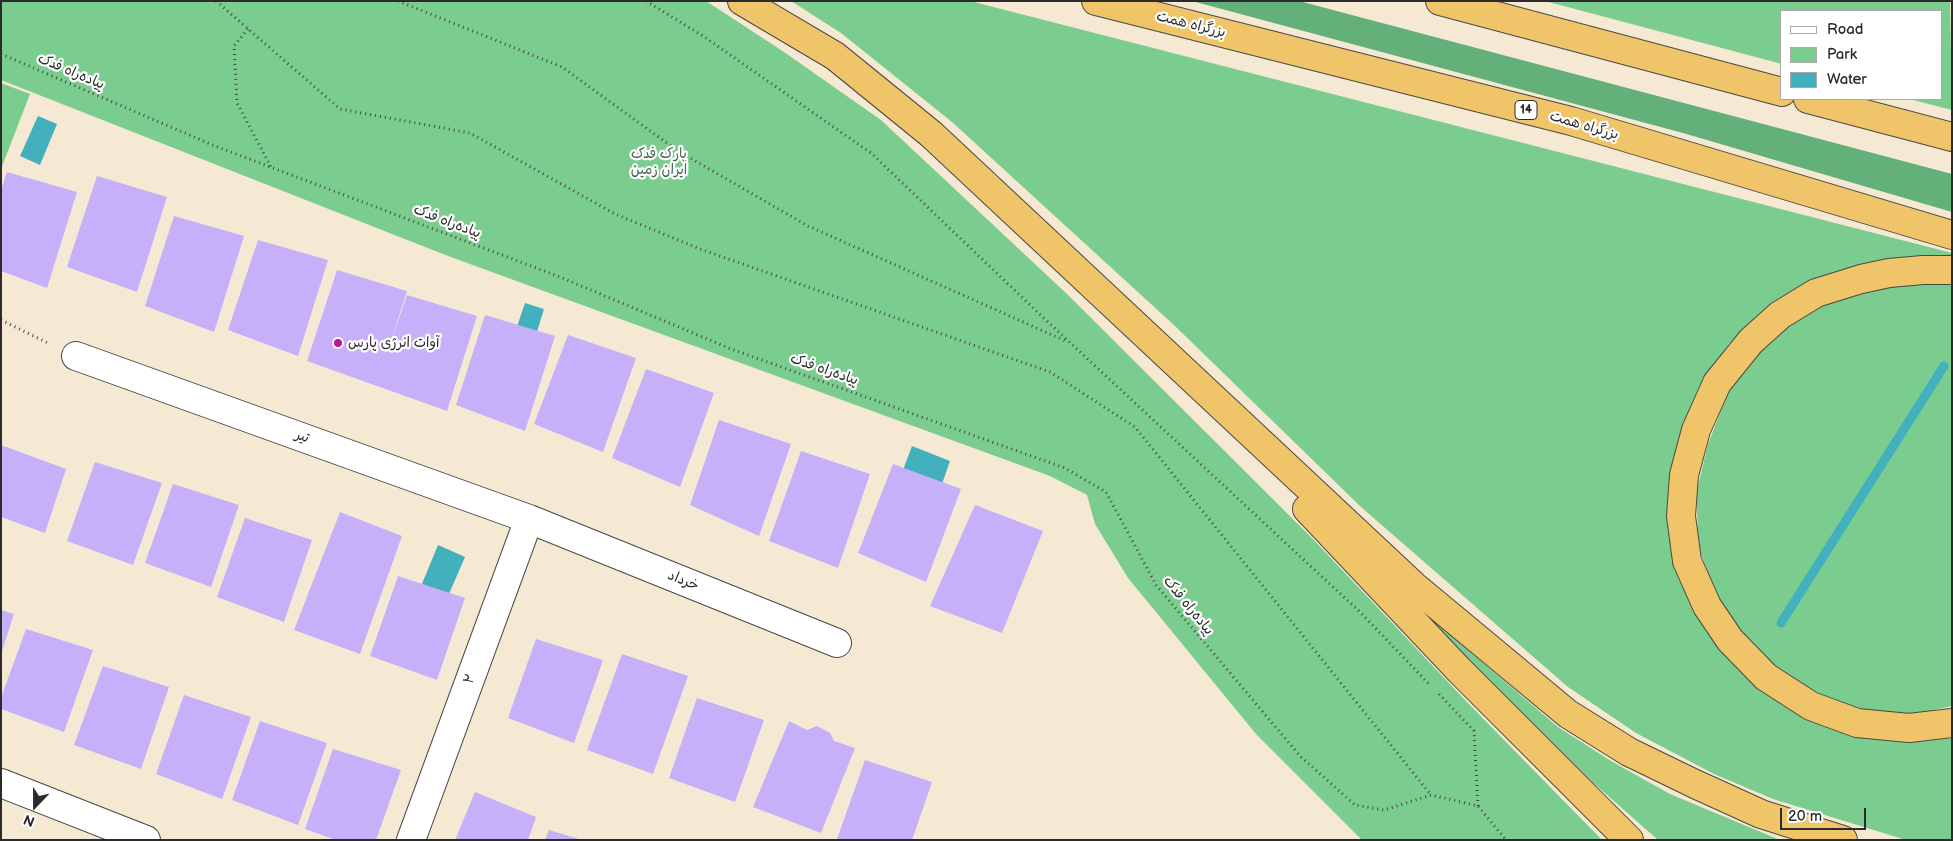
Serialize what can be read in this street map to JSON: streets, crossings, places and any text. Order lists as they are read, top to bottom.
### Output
{
  "streets": {
    "highway": ["بزرگراه همت", "14"],
    "street": ["تیر", "خرداد", "۲"],
    "path": ["پیاده‌راه فدک"]
  },
  "crossings": [
    ["تیر", "خرداد"],
    ["تیر", "۲"],
    ["خرداد", "۲"]
  ],
  "parks": ["پارک فدک ایران زمین"],
  "places": ["آوات انرژی پارس"],
  "legend": ["Road", "Park", "Water"],
  "scale_bar": "20 m",
  "north": "bottom"
}
